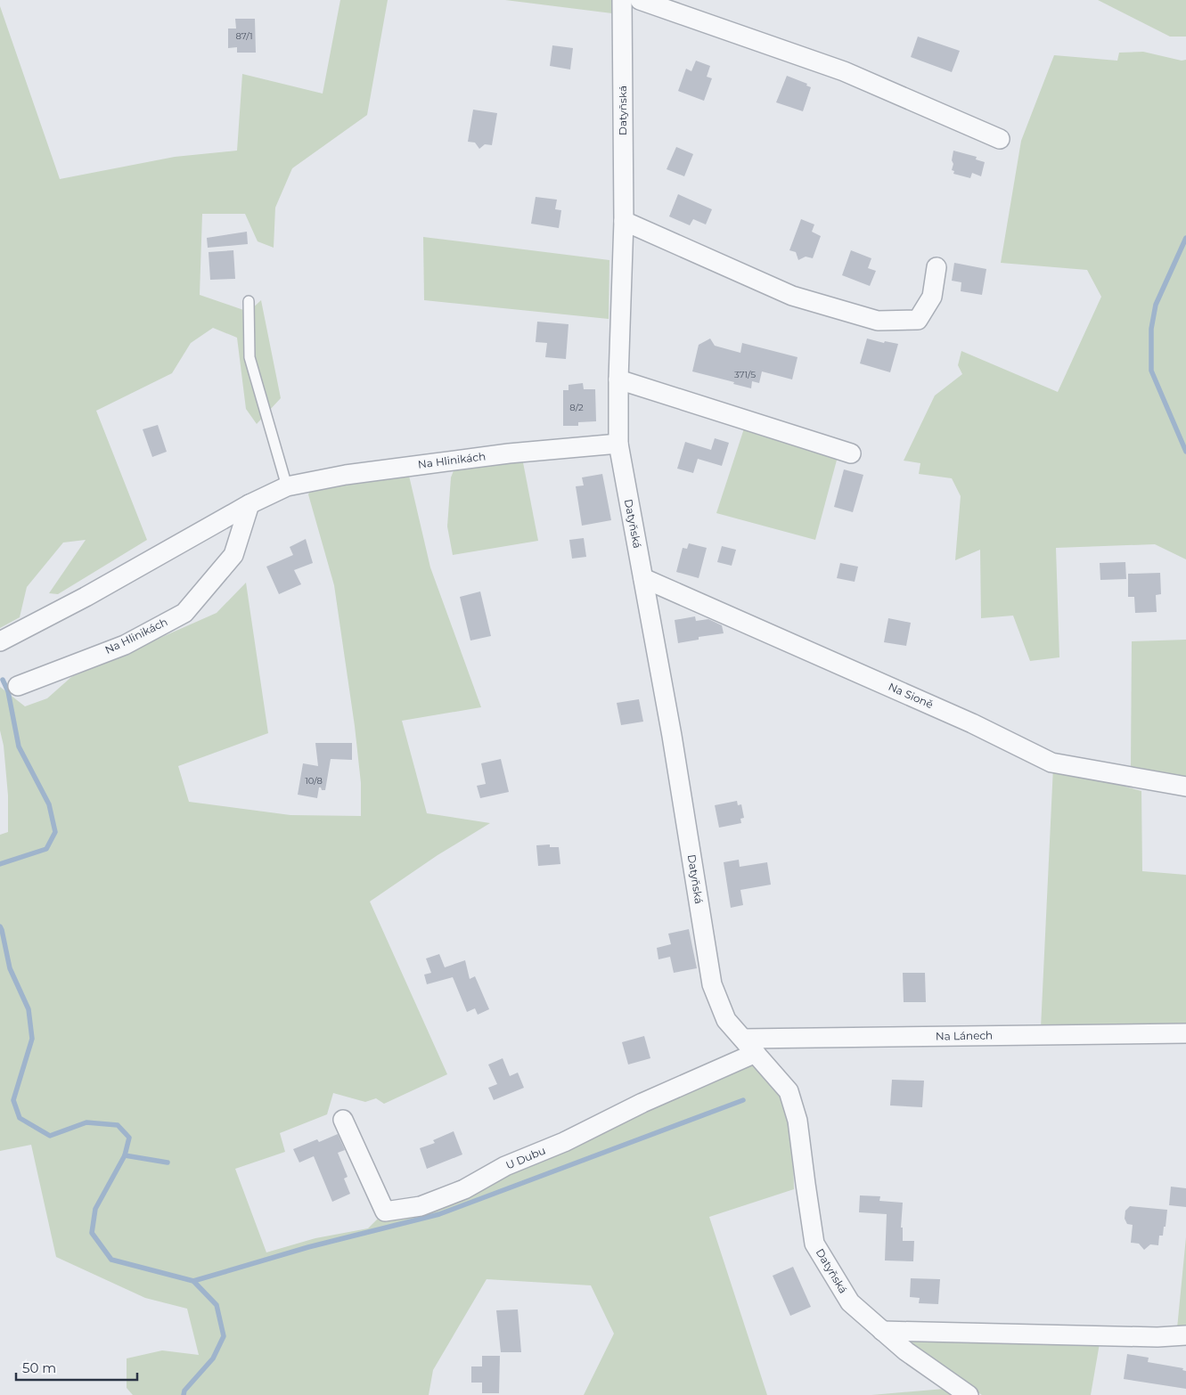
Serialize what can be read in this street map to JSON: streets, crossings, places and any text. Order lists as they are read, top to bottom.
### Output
{
  "streets": {
    "street": [
      "Datyňská",
      "Na Hlinikách",
      "Na Sioně",
      "Na Lánech",
      "U Dubu"
    ]
  },
  "crossings": [
    ["Datyňská", "Na Hlinikách"],
    ["Datyňská", "Na Sioně"],
    ["Datyňská", "Na Lánech"],
    ["Datyňská", "U Dubu"]
  ],
  "house_numbers": [
    "87/1",
    "371/5",
    "8/2",
    "10/8"
  ],
  "scale_bar": "50 m"
}
